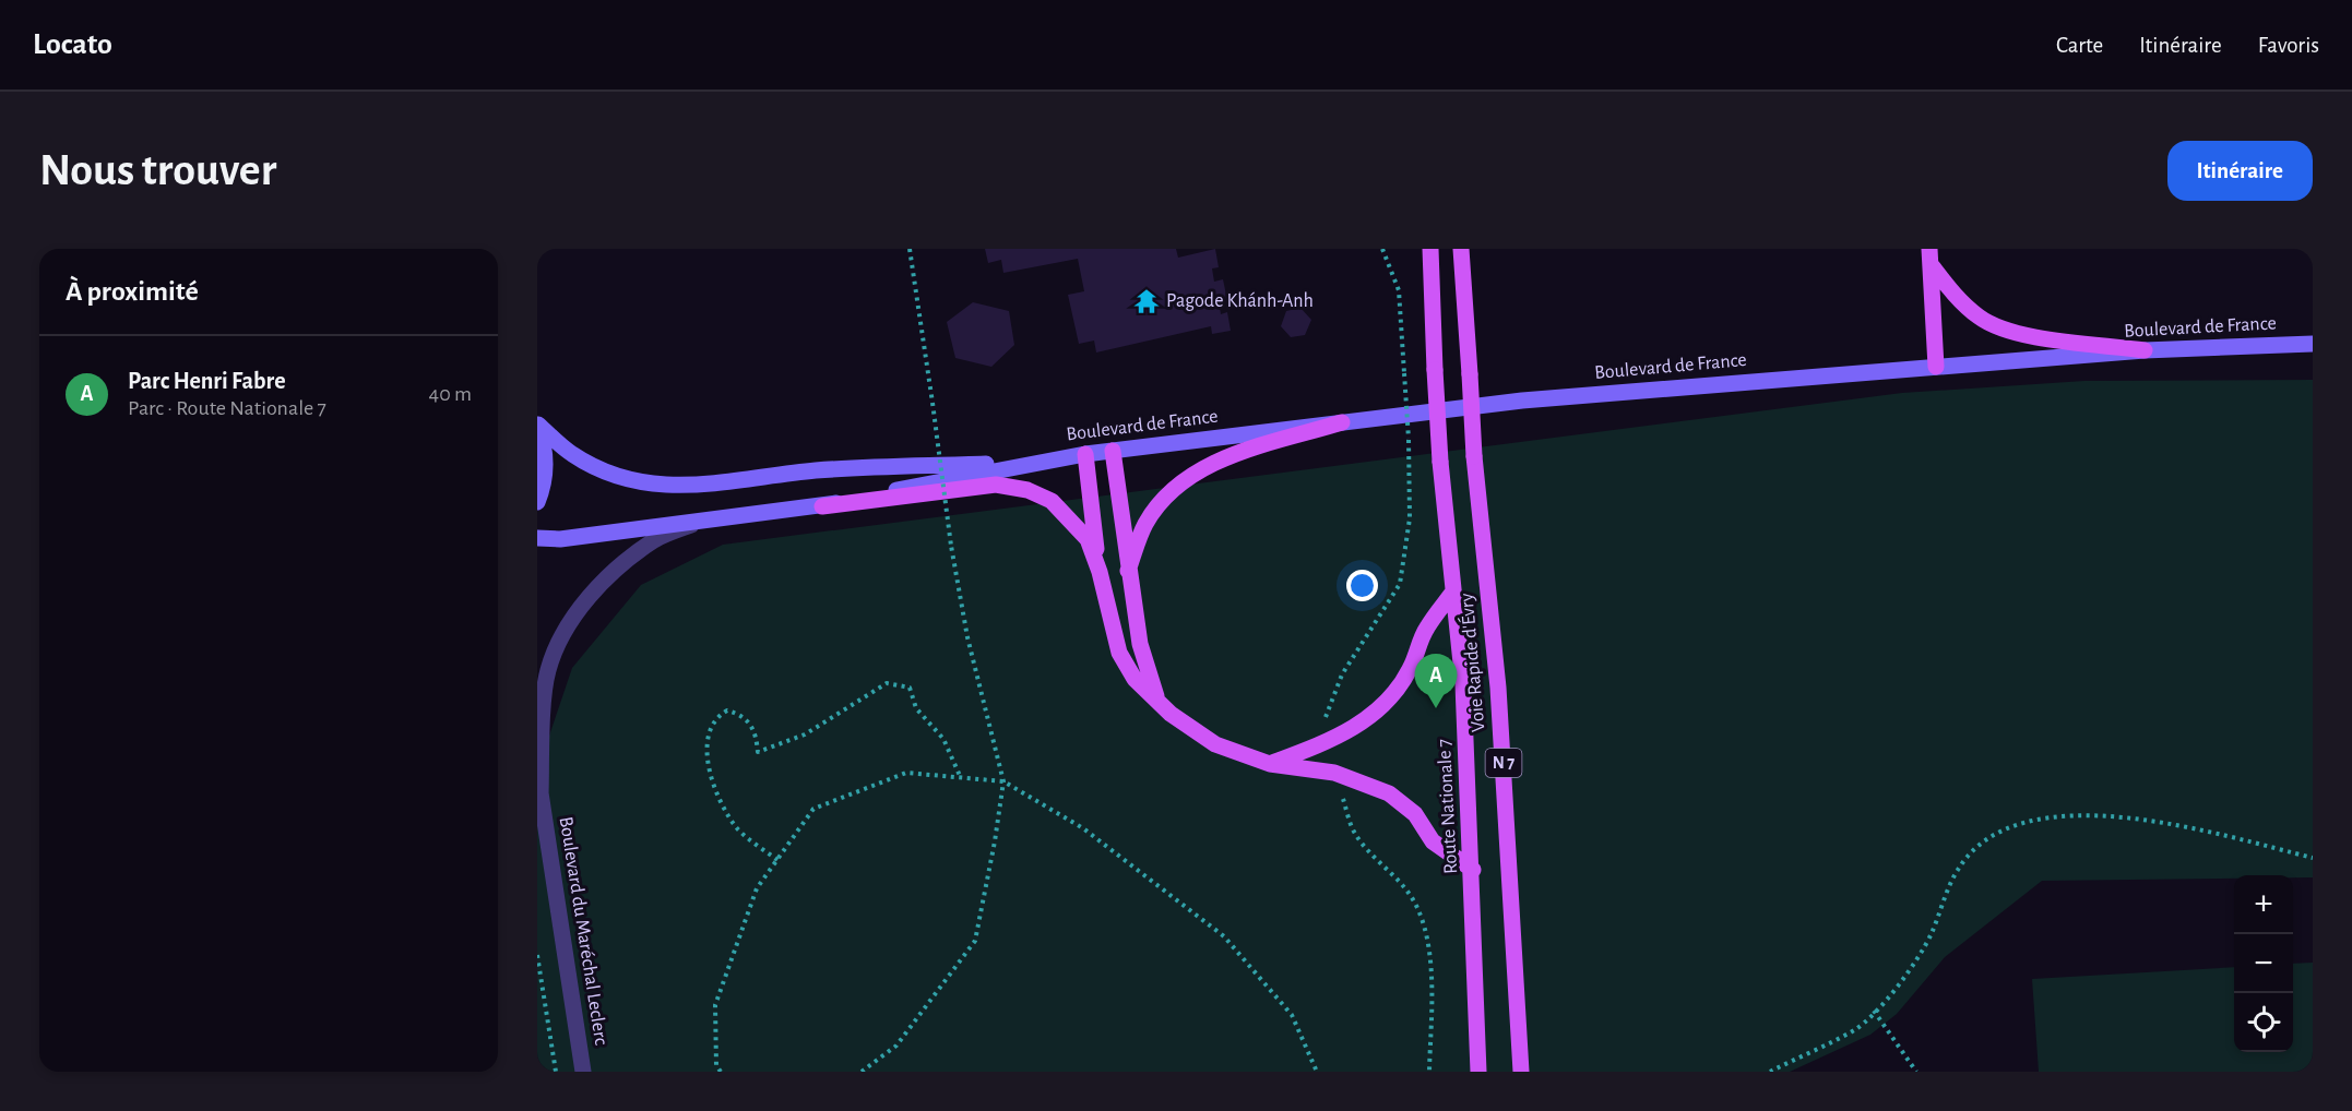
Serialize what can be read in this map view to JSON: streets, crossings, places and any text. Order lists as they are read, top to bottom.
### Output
{
  "streets": {
    "main road": [
      "Boulevard de France",
      "Voie Rapide d'Évry",
      "N 7",
      "Route Nationale 7"
    ],
    "street": ["Boulevard du Maréchal Leclerc"]
  },
  "crossings": [
    ["Boulevard de France", "Boulevard du Maréchal Leclerc"]
  ],
  "places": {
    "temple": ["Pagode Khánh-Anh"]
  },
  "page": {
    "header": "Locato",
    "nav": ["Carte", "Itinéraire", "Favoris"],
    "buttons": "Itinéraire",
    "title": "Nous trouver",
    "heading": "À proximité",
    "list": [
      {
        "mark": "A",
        "name": "Parc Henri Fabre",
        "note": "Parc · Route Nationale 7",
        "value": "40 m"
      }
    ],
    "pins": "A",
    "map_buttons": ["+", "−"]
  }
}
